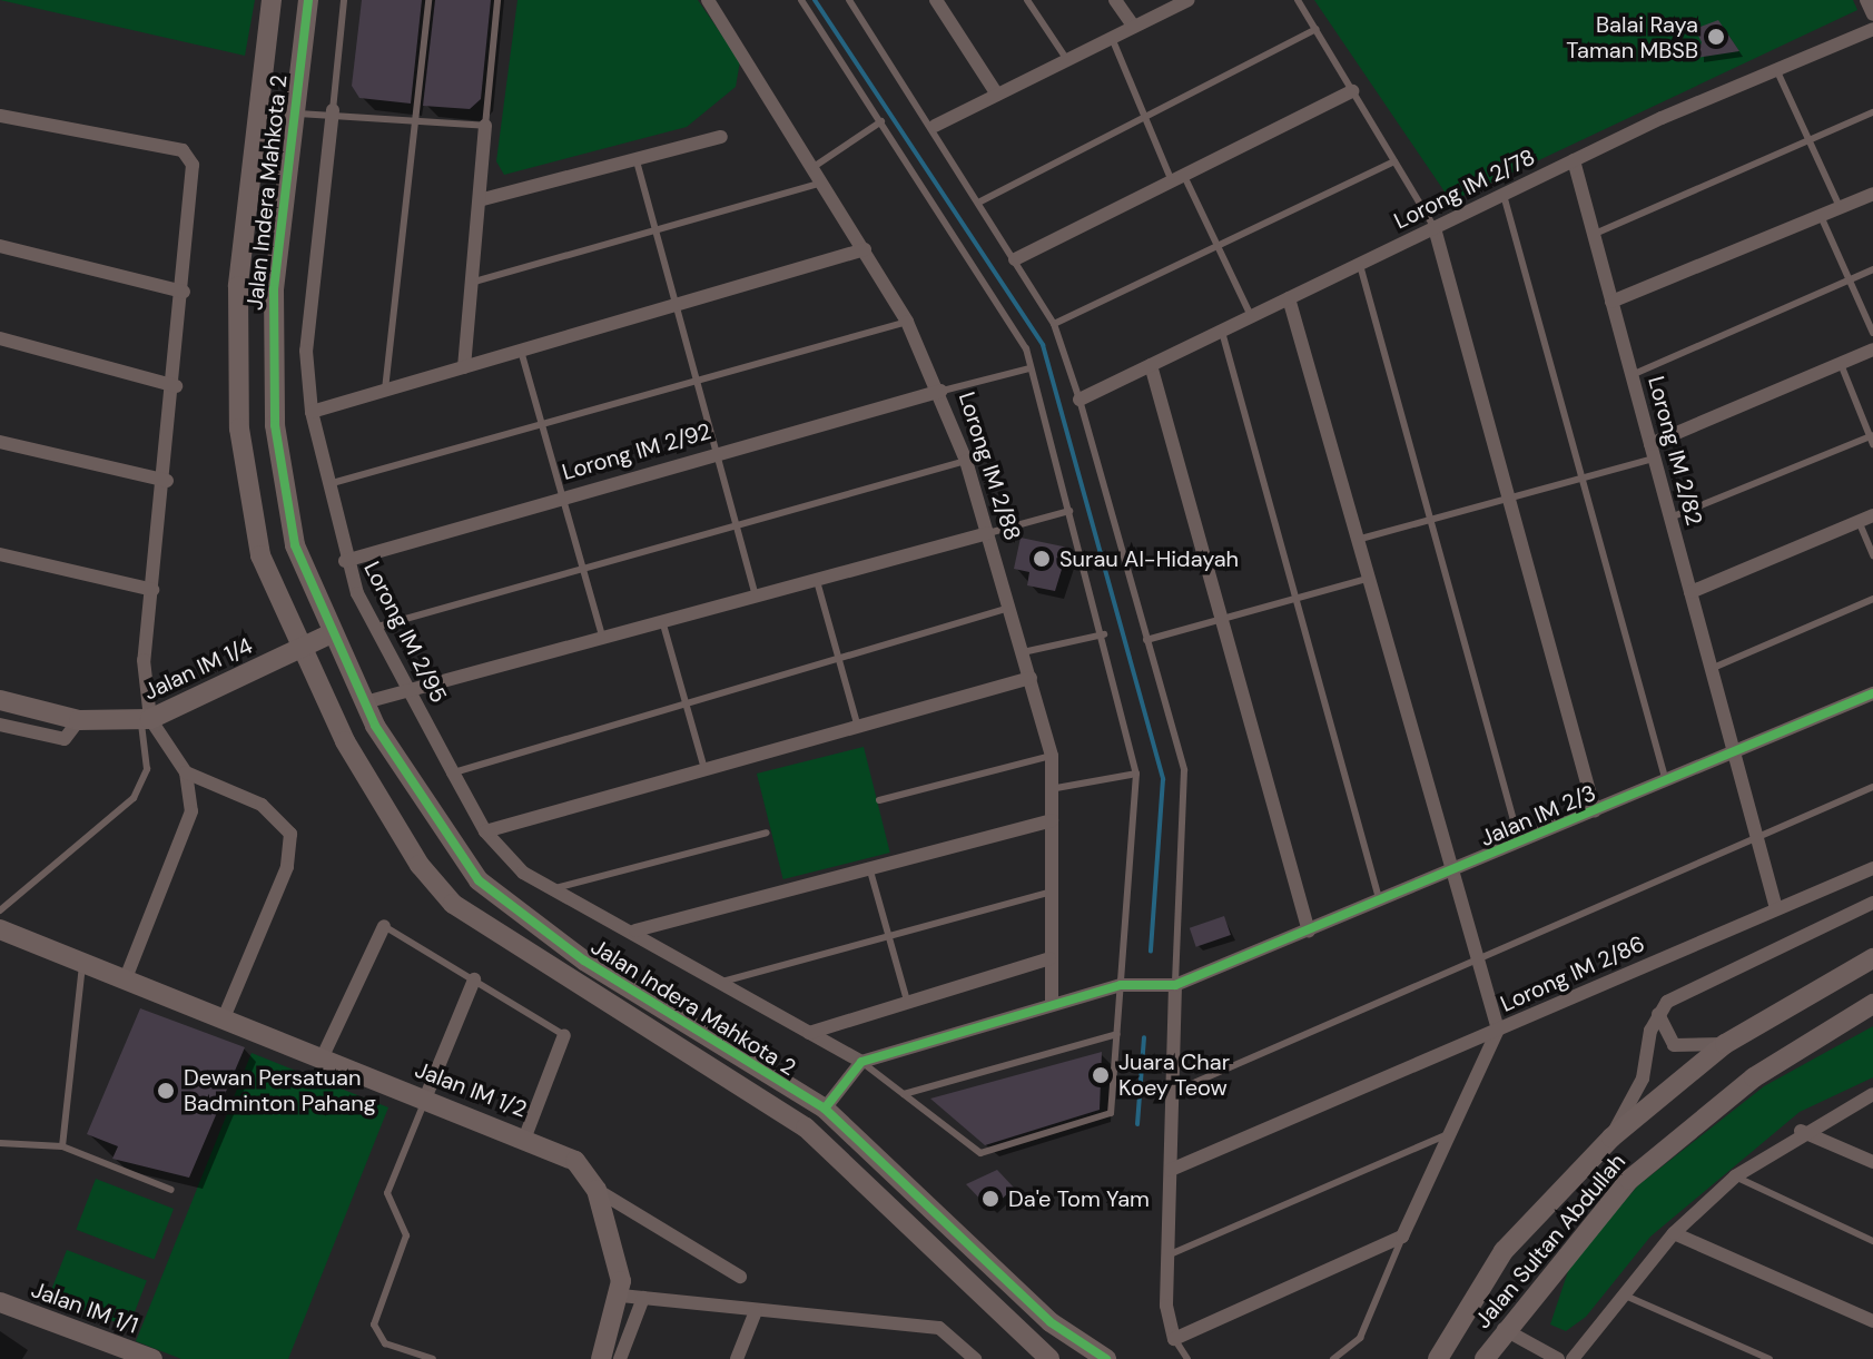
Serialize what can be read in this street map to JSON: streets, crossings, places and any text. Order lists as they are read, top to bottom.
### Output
{
  "streets": {
    "street": [
      "Lorong IM 2/78",
      "Jalan Indera Mahkota 2",
      "Lorong IM 2/82",
      "Lorong IM 2/92",
      "Lorong IM 2/88",
      "Lorong IM 2/95",
      "Jalan IM 1/4",
      "Jalan IM 2/3",
      "Lorong IM 2/86",
      "Jalan IM 1/2",
      "Jalan Sultan Abdullah",
      "Jalan IM 1/1"
    ]
  },
  "crossings": [
    ["Lorong IM 2/78", "Lorong IM 2/82"],
    ["Jalan Indera Mahkota 2", "Jalan IM 1/4"],
    ["Lorong IM 2/82", "Jalan IM 2/3"],
    ["Lorong IM 2/82", "Lorong IM 2/86"],
    ["Lorong IM 2/92", "Lorong IM 2/88"],
    ["Lorong IM 2/92", "Lorong IM 2/95"],
    ["Lorong IM 2/88", "Jalan IM 2/3"],
    ["Lorong IM 2/95", "Jalan IM 2/3"]
  ],
  "places": [
    "Balai Raya Taman MBSB",
    "Surau Al-Hidayah",
    "Juara Char Koey Teow",
    "Dewan Persatuan Badminton Pahang",
    "Da'e Tom Yam"
  ]
}
